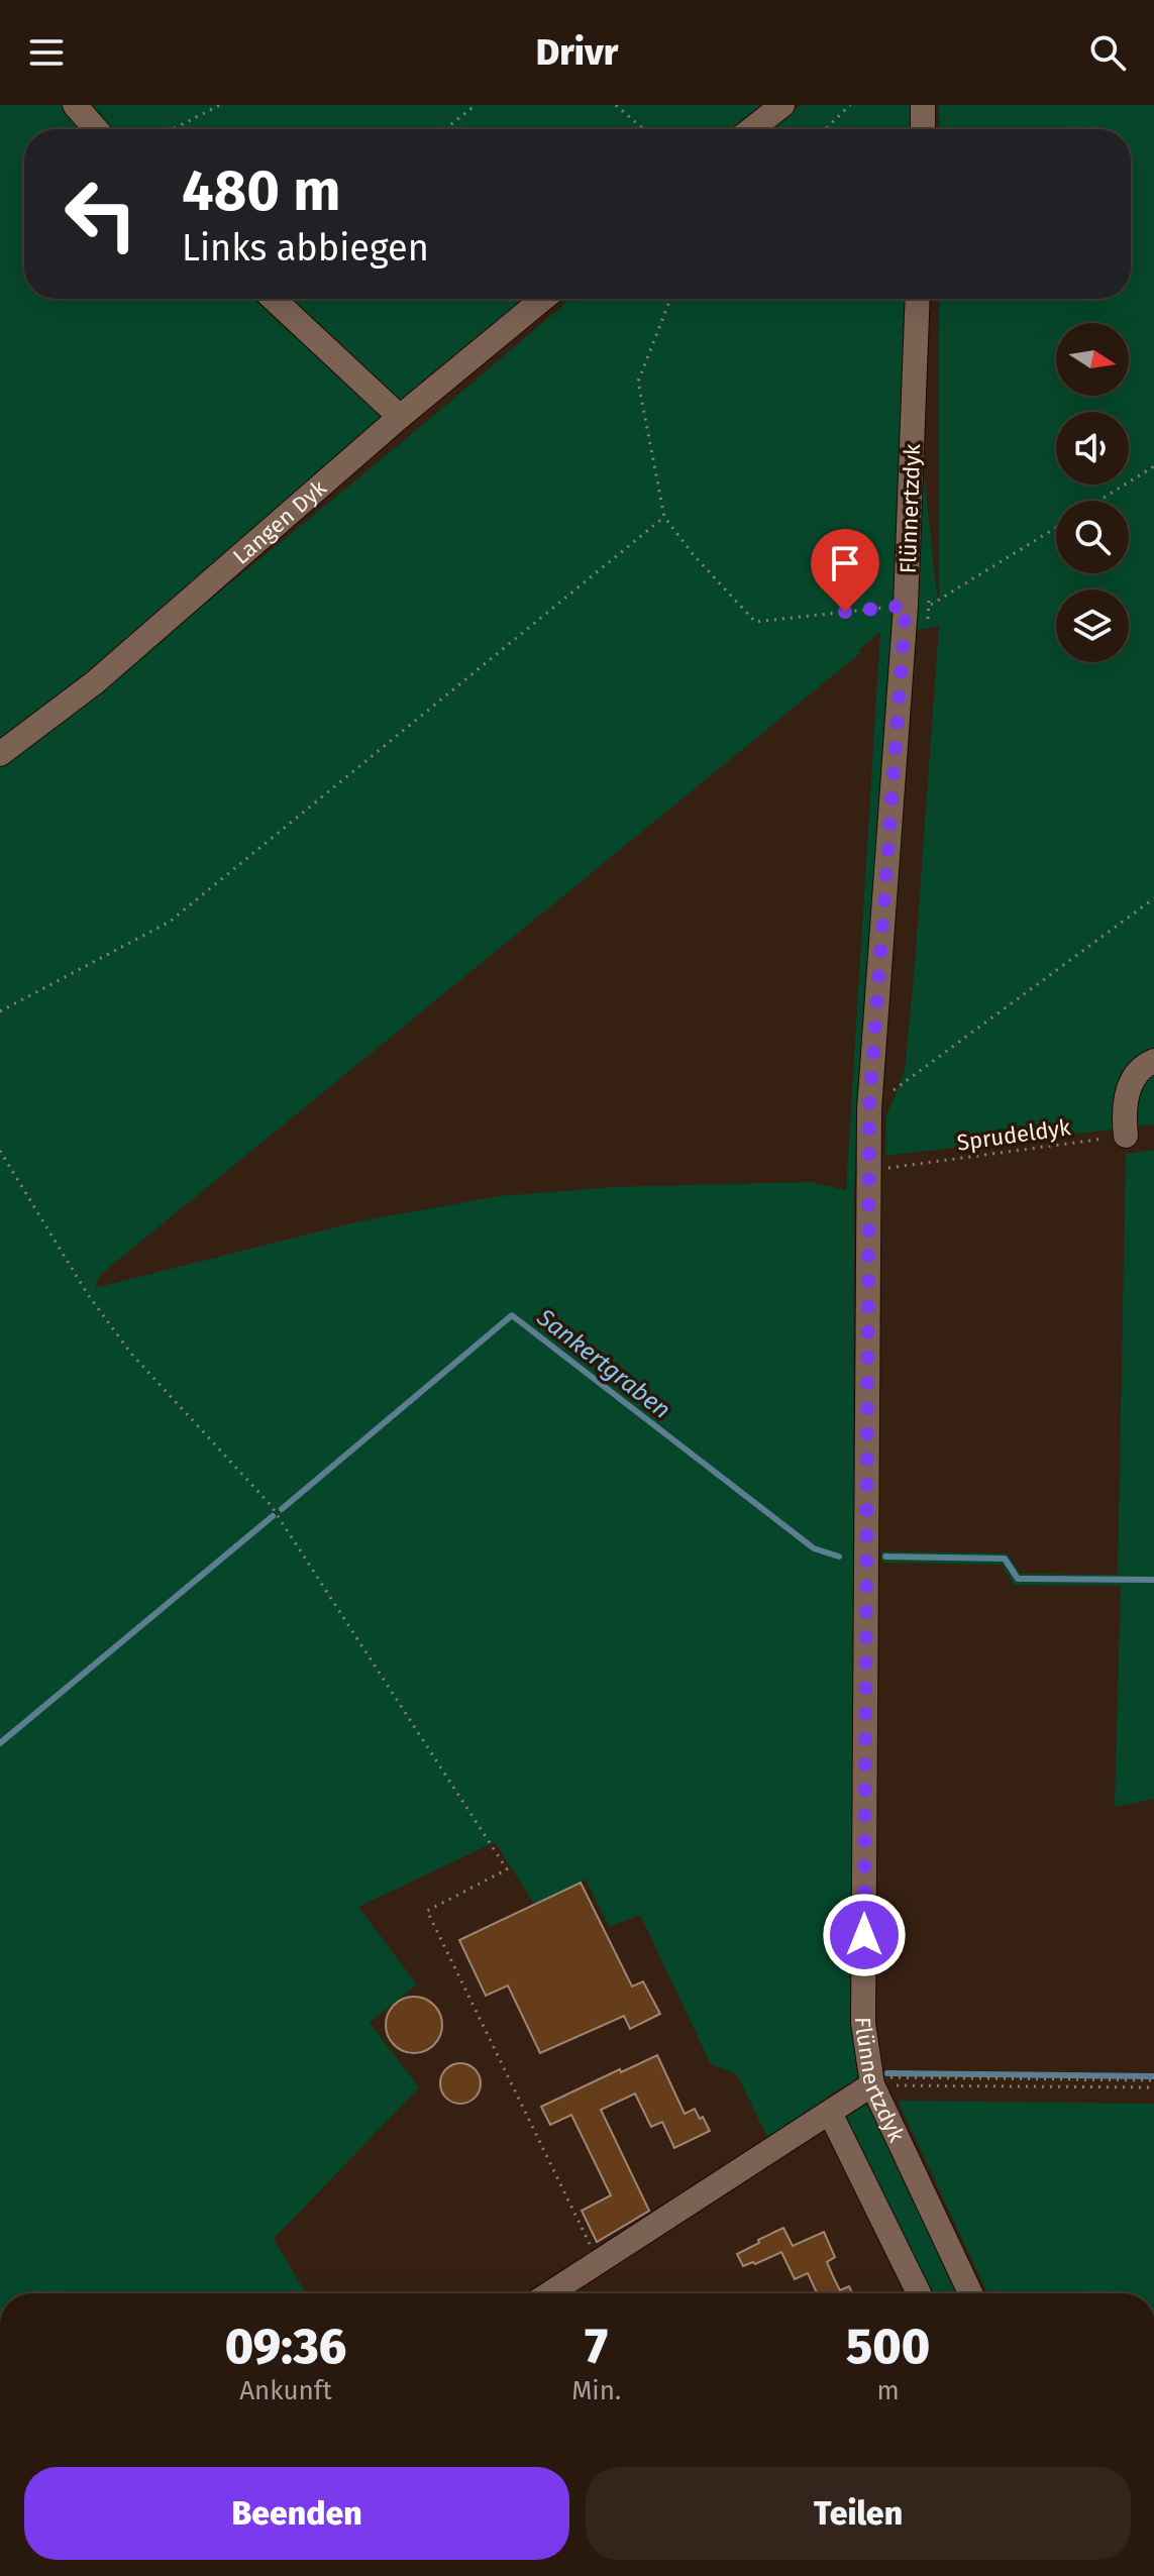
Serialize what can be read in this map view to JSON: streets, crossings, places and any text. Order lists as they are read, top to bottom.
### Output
{
  "streets": {
    "street": ["Flünnertzdyk", "Langen Dyk"],
    "path": ["Sprudeldyk"]
  },
  "water": ["Sankertgraben"],
  "north": "right",
  "page": {
    "header": "Drivr",
    "turn": ["480 m", "Links abbiegen"],
    "eta": [
      "09:36",
      "Ankunft",
      "7",
      "Min.",
      "500",
      "m"
    ],
    "buttons": ["Beenden", "Teilen"]
  }
}
